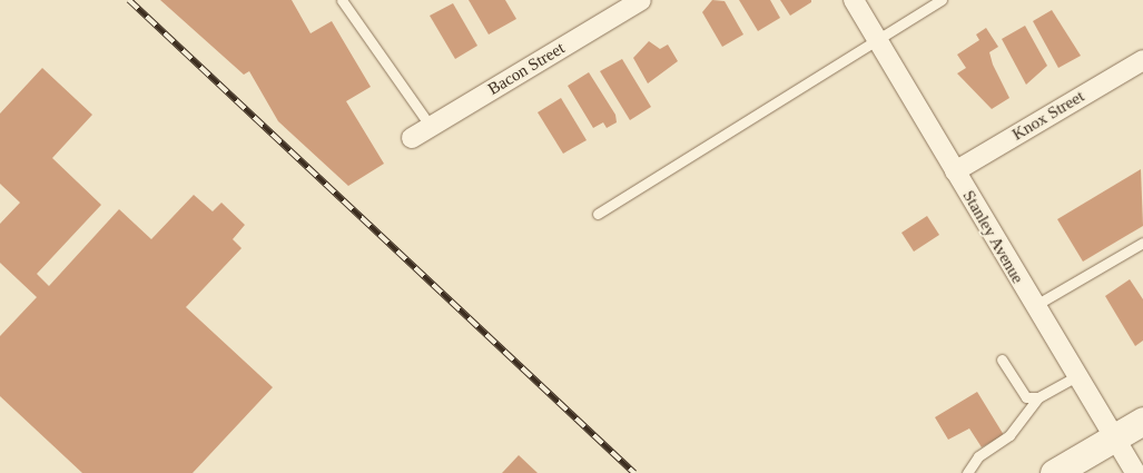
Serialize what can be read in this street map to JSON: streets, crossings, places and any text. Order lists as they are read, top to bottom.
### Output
{
  "streets": {
    "street": ["Bacon Street", "Knox Street", "Stanley Avenue"]
  },
  "crossings": [
    ["Knox Street", "Stanley Avenue"]
  ]
}
